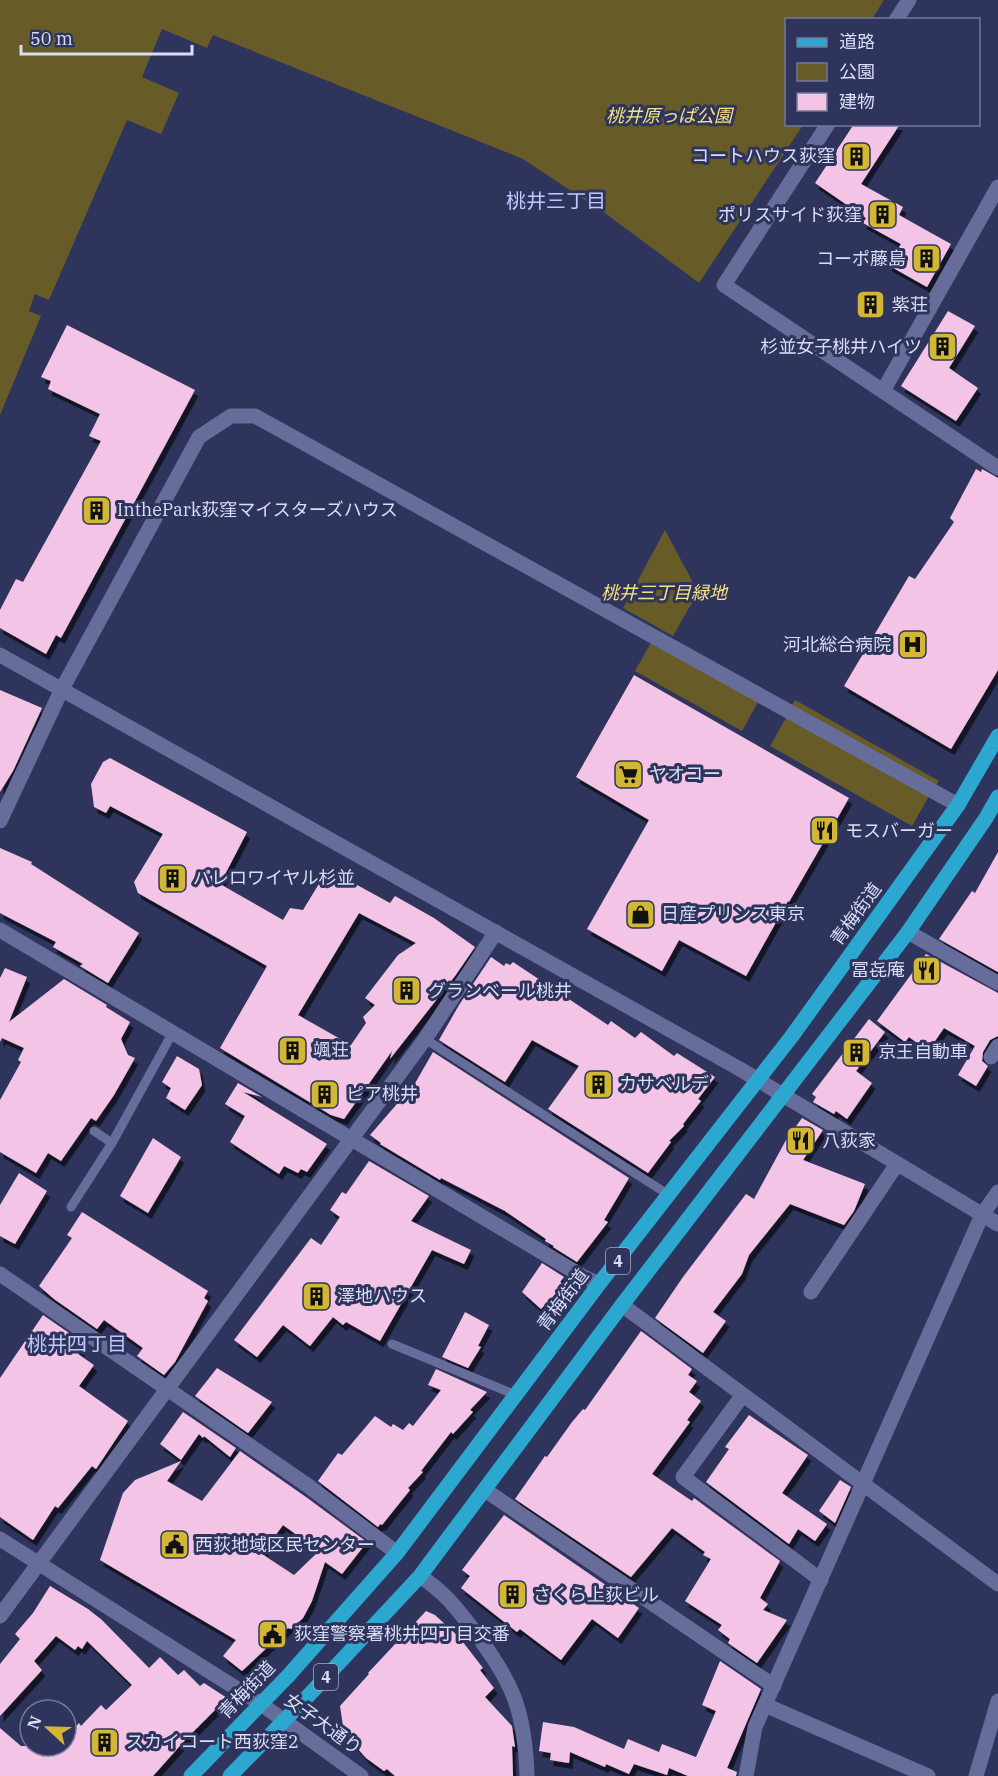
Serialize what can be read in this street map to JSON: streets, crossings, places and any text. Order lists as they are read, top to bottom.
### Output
{
  "streets": {
    "main road": ["青梅街道", "4"],
    "street": ["女子大通り"]
  },
  "crossings": [
    ["青梅街道", "女子大通り"],
    ["4", "女子大通り"]
  ],
  "districts": ["桃井三丁目", "桃井四丁目"],
  "parks": ["桃井原っぱ公園", "桃井三丁目緑地"],
  "places": {
    "building": [
      "コートハウス荻窪",
      "ポリスサイド荻窪",
      "コーポ藤島",
      "紫荘",
      "杉並女子桃井ハイツ",
      "InthePark荻窪マイスターズハウス",
      "パレロワイヤル杉並",
      "グランベール桃井",
      "颯荘",
      "京王自動車",
      "カサベルデ",
      "ピア桃井",
      "澤地ハウス",
      "さくら上荻ビル",
      "スカイコート西荻窪2"
    ],
    "hospital": ["河北総合病院"],
    "supermarket": ["ヤオコー"],
    "restaurant": ["モスバーガー", "冨㐂庵", "八荻家"],
    "shop": ["日産プリンス東京"],
    "public building": ["西荻地域区民センター", "荻窪警察署桃井四丁目交番"]
  },
  "legend": ["道路", "公園", "建物"],
  "scale_bar": "50 m",
  "north": "left"
}
